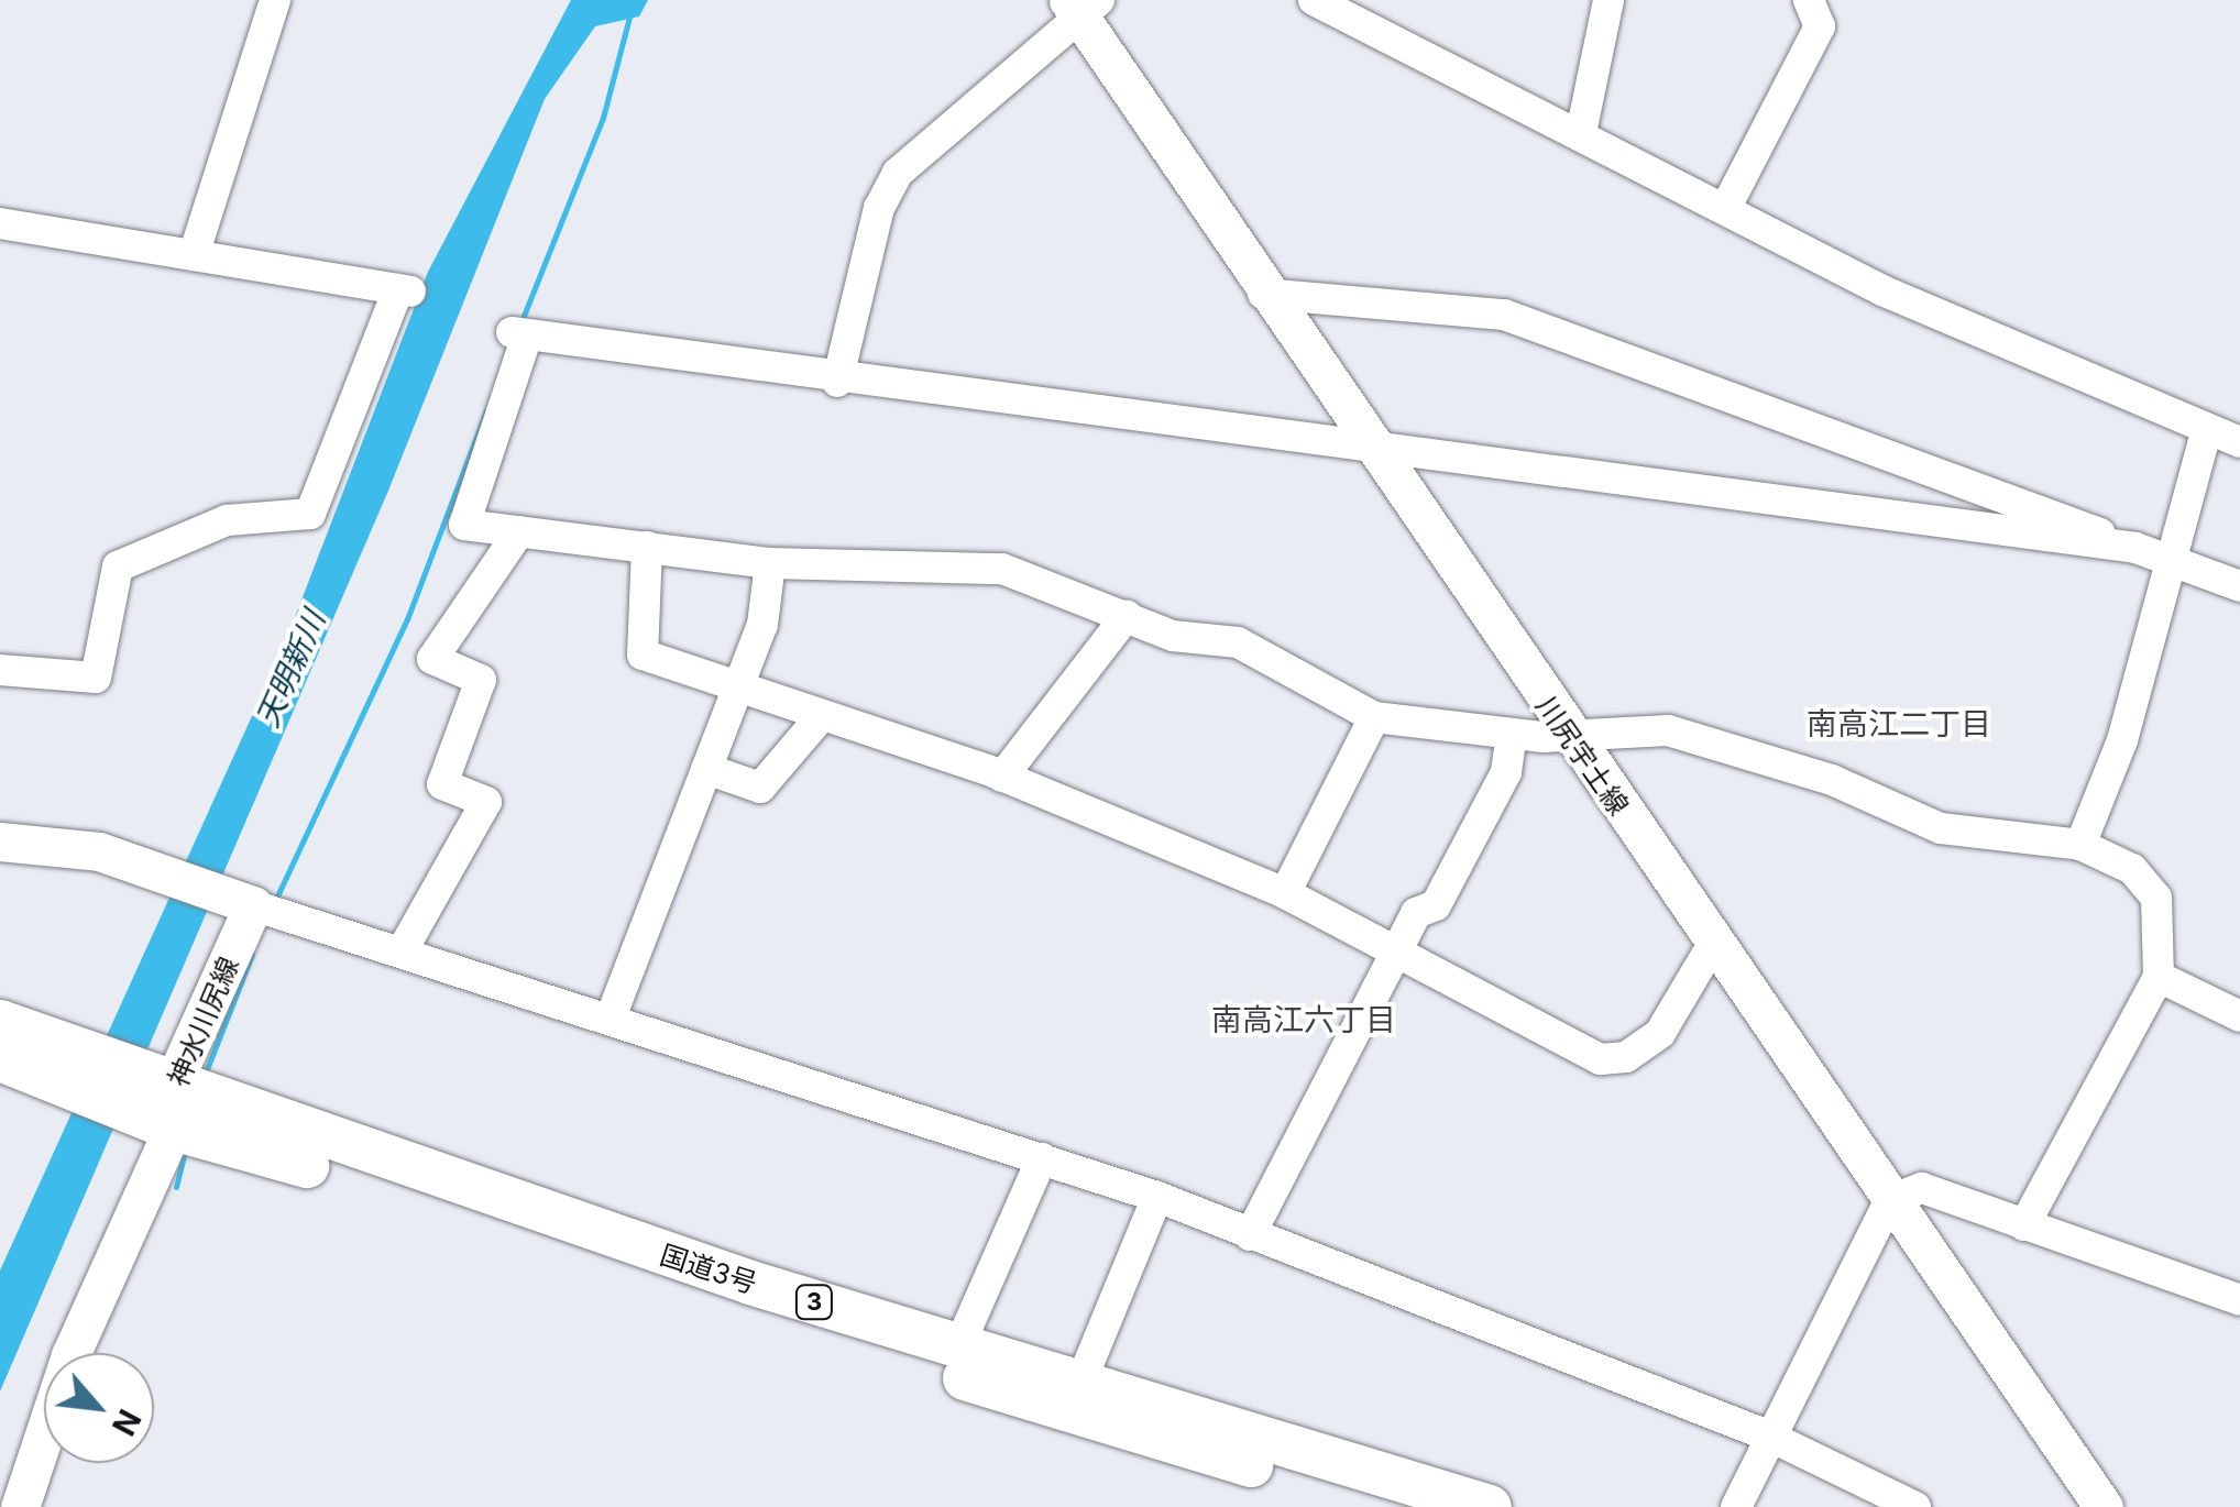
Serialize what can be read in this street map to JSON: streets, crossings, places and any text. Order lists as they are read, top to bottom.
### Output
{
  "streets": {
    "highway": ["国道3号", "3"],
    "main road": ["川尻宇土線", "神水川尻線"]
  },
  "crossings": [
    ["神水川尻線", "国道3号"]
  ],
  "districts": ["南高江二丁目", "南高江六丁目"],
  "water": ["天明新川"],
  "north": "bottom right"
}
